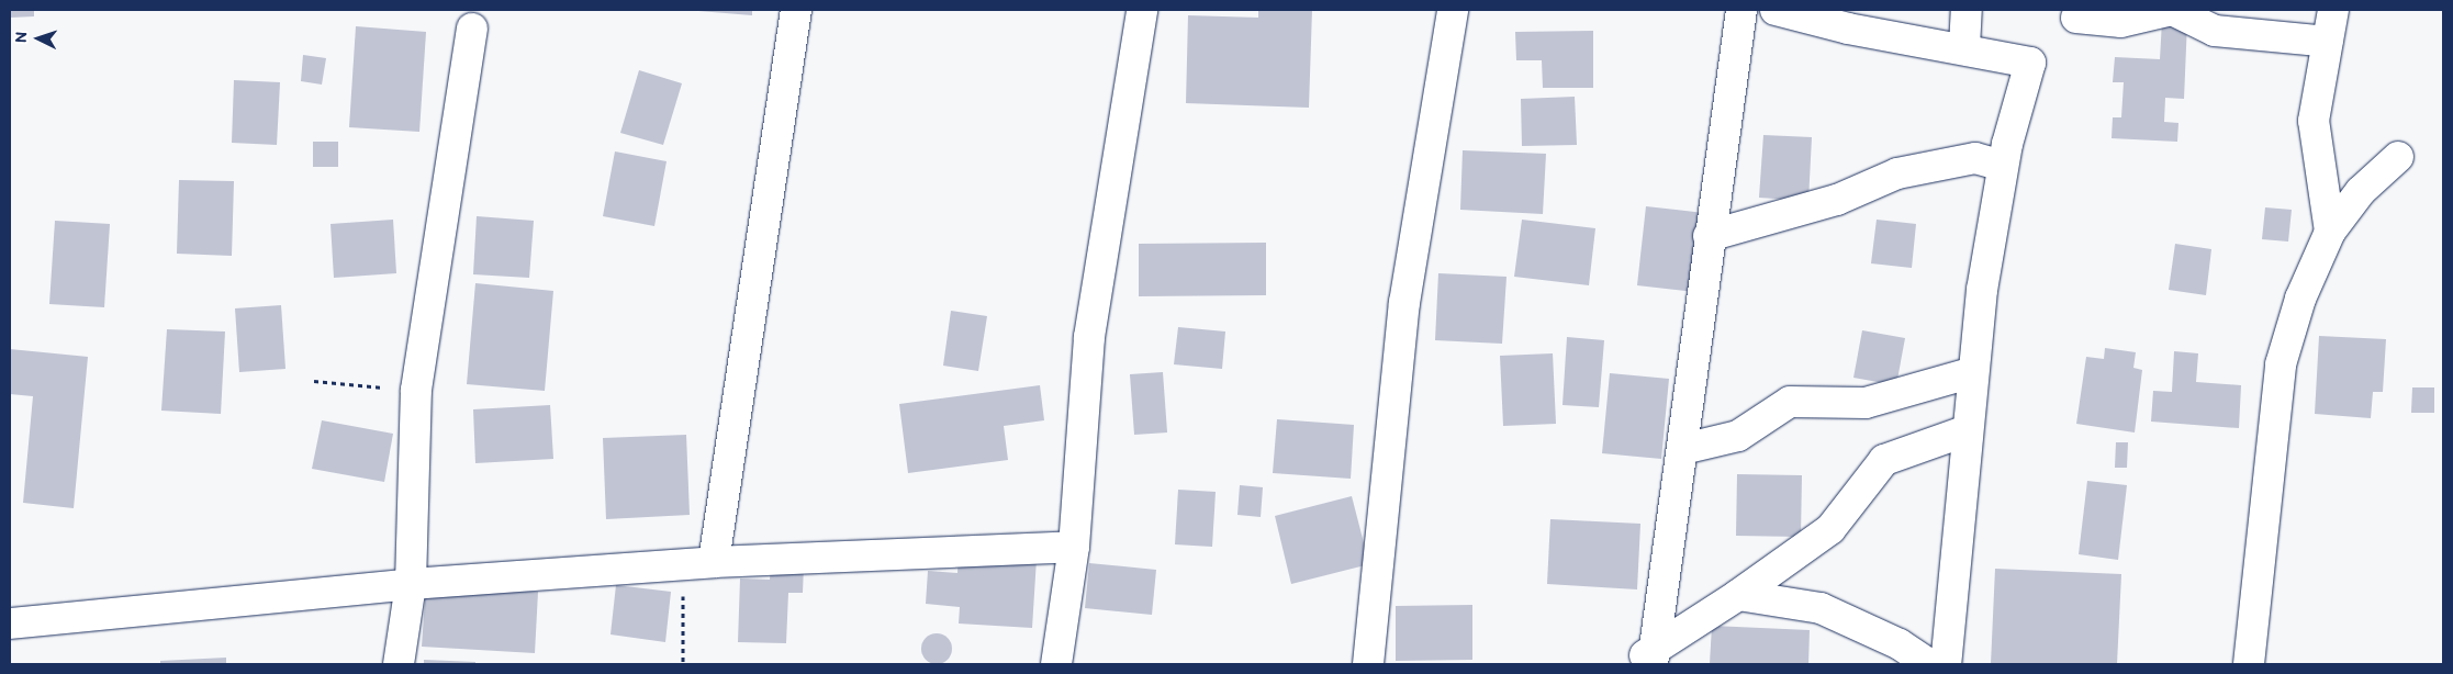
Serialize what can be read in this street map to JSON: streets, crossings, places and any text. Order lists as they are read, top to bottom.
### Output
{
  "north": "left"
}
